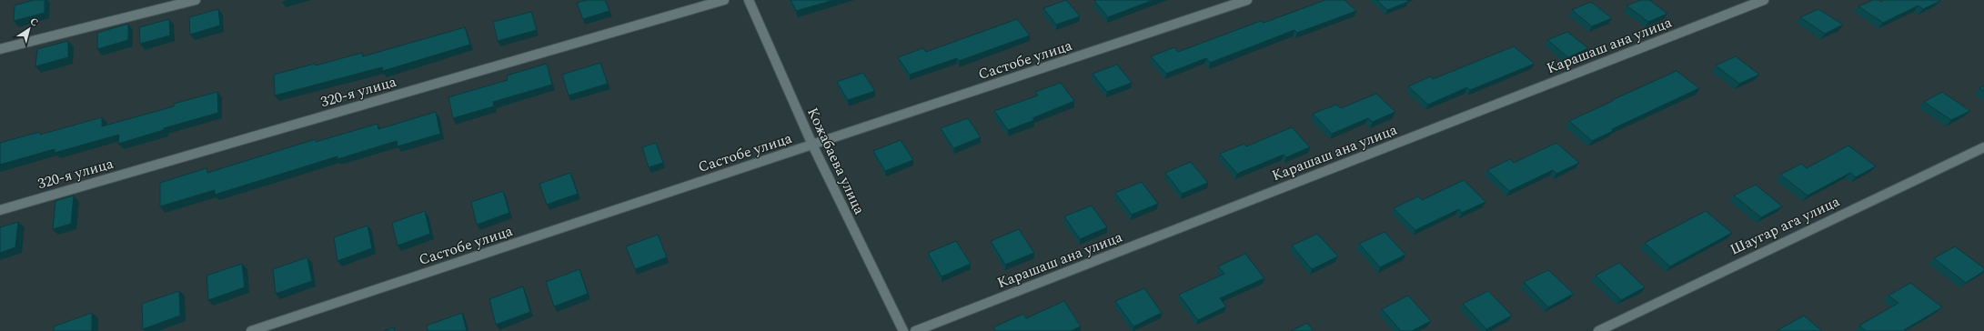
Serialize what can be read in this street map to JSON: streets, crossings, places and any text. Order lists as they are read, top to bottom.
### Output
{
  "streets": {
    "street": [
      "Карашаш ана улица",
      "Састобе улица",
      "320-я улица",
      "Кожабаева улица",
      "Шаугар ага улица"
    ]
  },
  "crossings": [
    ["Састобе улица", "Кожабаева улица"]
  ],
  "north": "top right"
}
